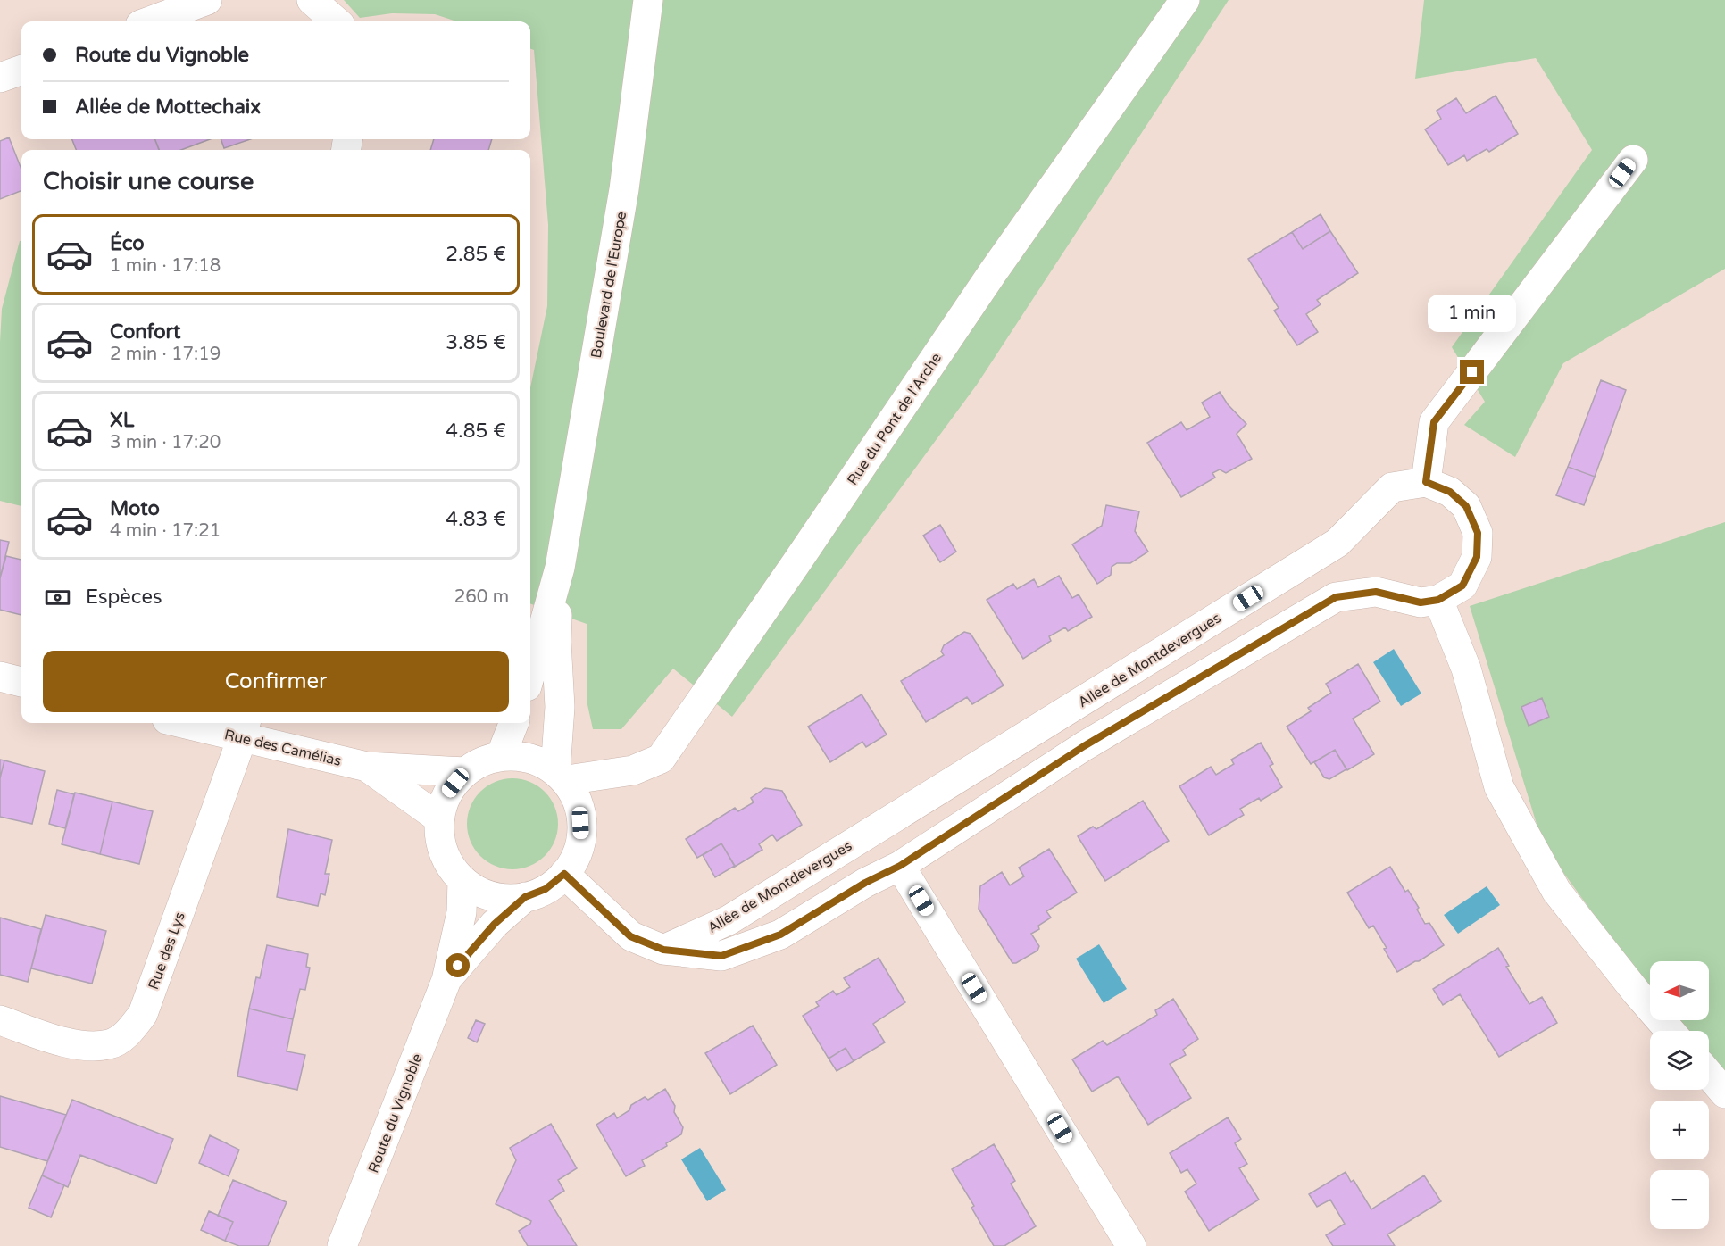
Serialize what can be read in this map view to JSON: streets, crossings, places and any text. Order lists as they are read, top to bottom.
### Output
{
  "streets": {
    "street": [
      "Boulevard de l'Europe",
      "Rue du Pont de l'Arche",
      "Allée de Montdevergues",
      "Rue des Camélias",
      "Rue des Lys",
      "Route du Vignoble"
    ]
  },
  "crossings": [
    ["Boulevard de l'Europe", "Rue du Pont de l'Arche"],
    ["Boulevard de l'Europe", "Allée de Montdevergues"],
    ["Boulevard de l'Europe", "Rue des Camélias"],
    ["Boulevard de l'Europe", "Route du Vignoble"],
    ["Rue du Pont de l'Arche", "Allée de Montdevergues"],
    ["Rue du Pont de l'Arche", "Rue des Camélias"],
    ["Rue du Pont de l'Arche", "Route du Vignoble"],
    ["Allée de Montdevergues", "Rue des Camélias"],
    ["Allée de Montdevergues", "Route du Vignoble"],
    ["Rue des Camélias", "Rue des Lys"],
    ["Rue des Camélias", "Route du Vignoble"]
  ],
  "north": "left",
  "page": {
    "banner": ["Route du Vignoble", "Allée de Mottechaix"],
    "heading": "Choisir une course",
    "list": [
      {
        "name": "Éco",
        "note": "1 min · 17:18",
        "value": "2.85 €"
      },
      {
        "name": "Confort",
        "note": "2 min · 17:19",
        "value": "3.85 €"
      },
      {
        "name": "XL",
        "note": "3 min · 17:20",
        "value": "4.85 €"
      },
      {
        "name": "Moto",
        "note": "4 min · 17:21",
        "value": "4.83 €"
      }
    ],
    "bubble": "1 min",
    "pay": ["Espèces", "260 m"],
    "buttons": "Confirmer",
    "map_buttons": ["+", "−"]
  }
}
